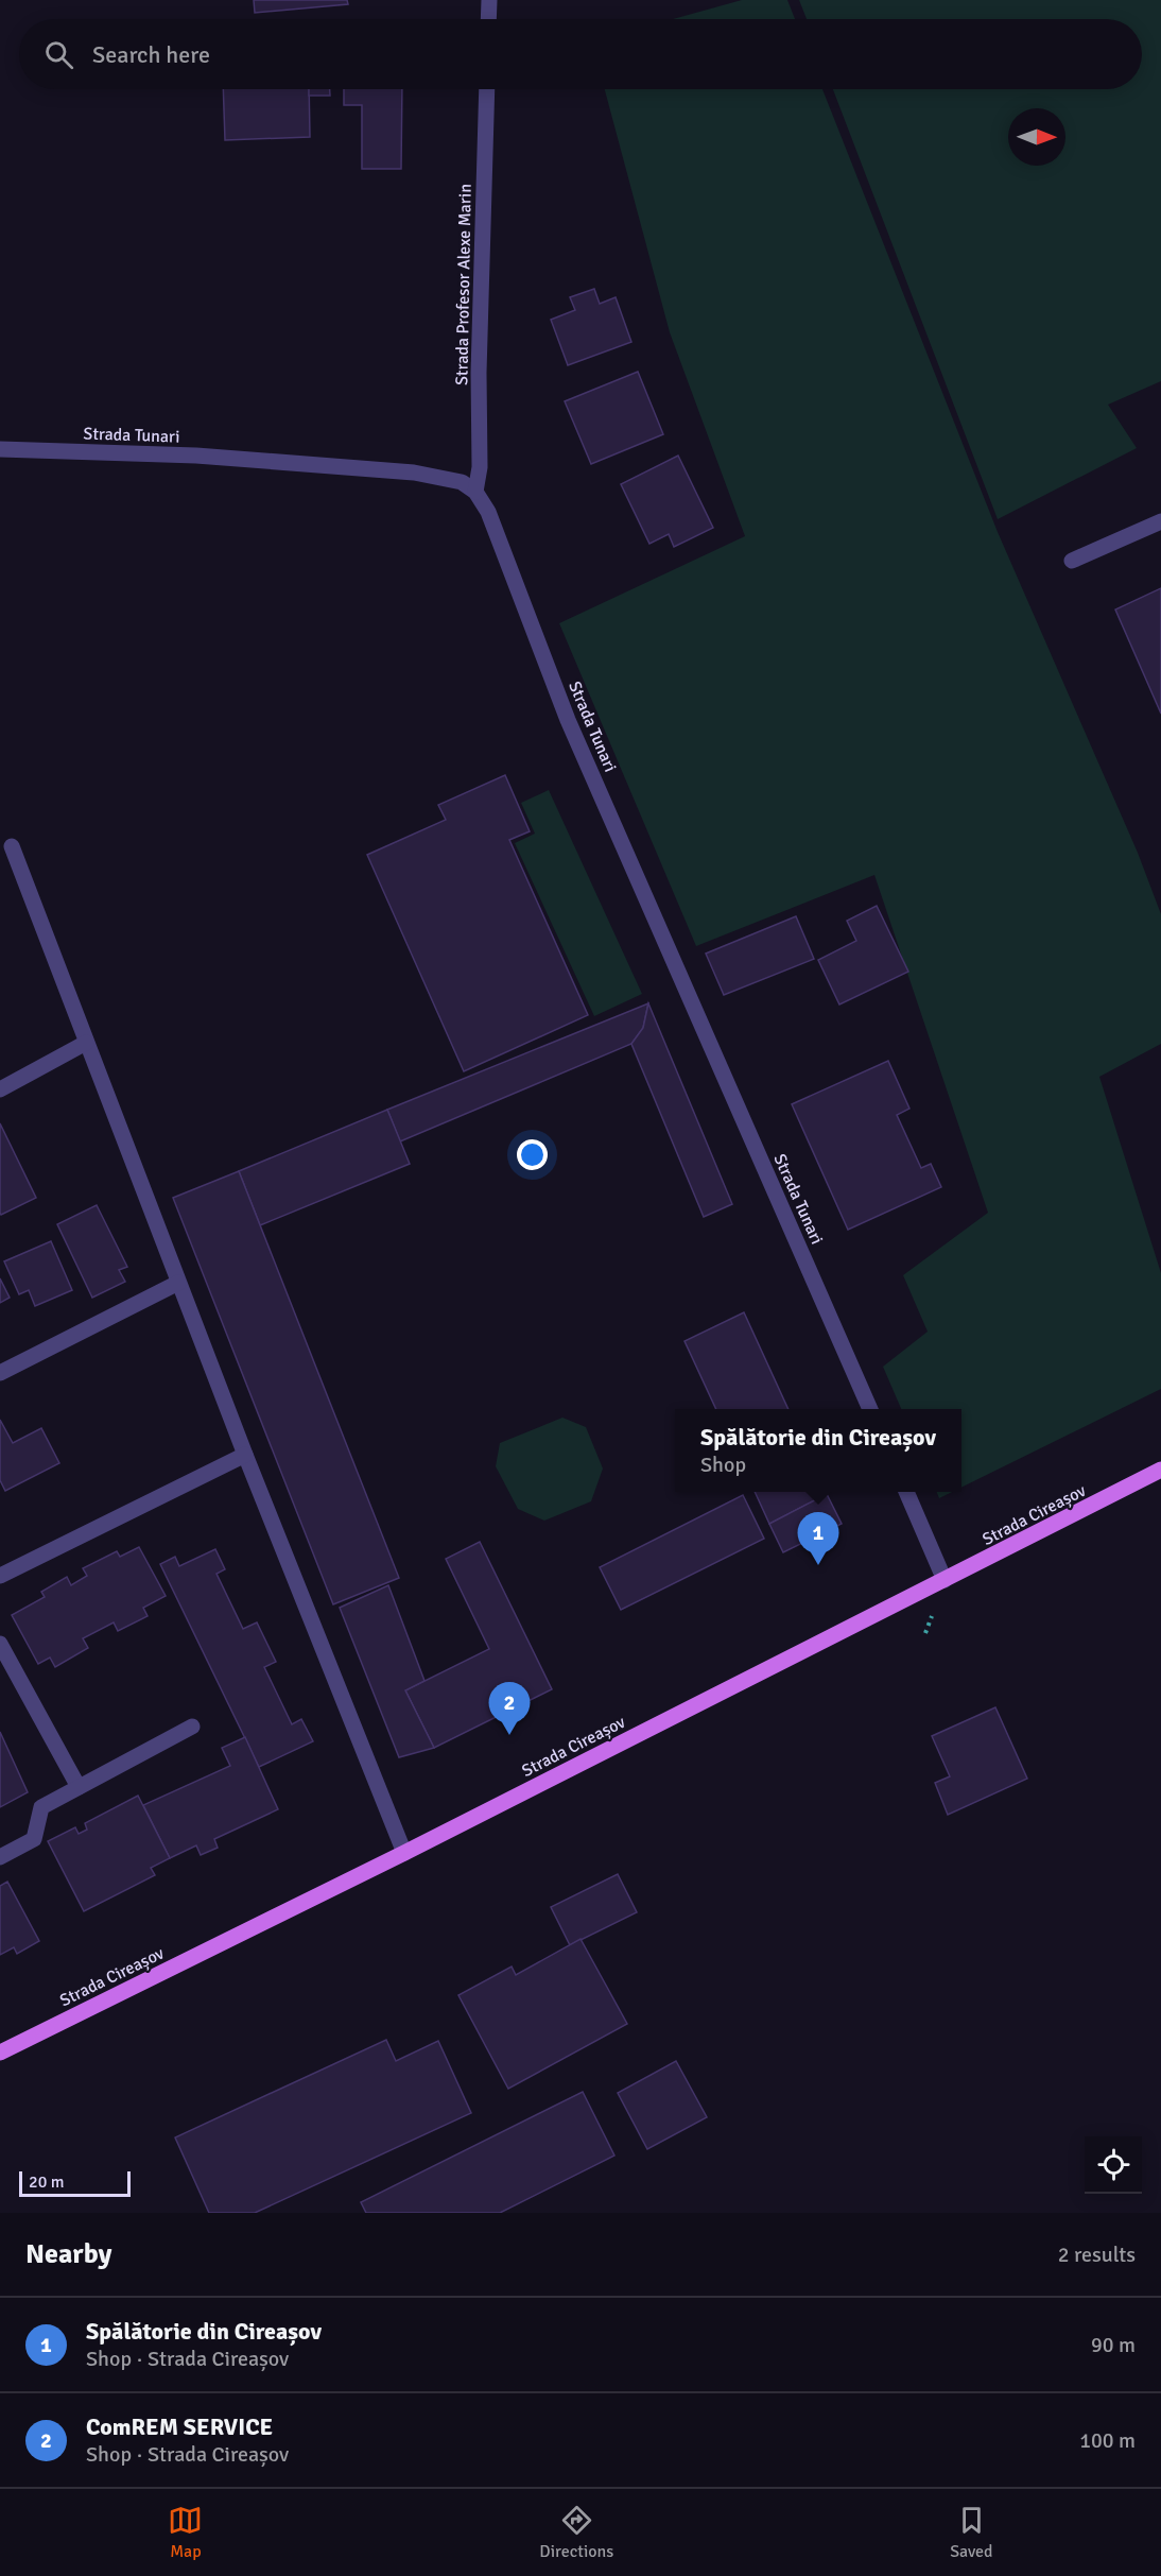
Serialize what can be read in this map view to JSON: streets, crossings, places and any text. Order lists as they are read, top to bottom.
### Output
{
  "streets": {
    "main road": ["Strada Cireașov"],
    "street": ["Strada Profesor Alexe Marin", "Strada Tunari"]
  },
  "crossings": [
    ["Strada Profesor Alexe Marin", "Strada Tunari"]
  ],
  "scale_bar": "20 m",
  "north": "right",
  "page": {
    "search": "Search here",
    "popup": ["Spălătorie din Cireașov", "Shop"],
    "pins": ["1", "2"],
    "scale": "20 m",
    "heading": ["Nearby", "2 results"],
    "list": [
      {
        "mark": "1",
        "name": "Spălătorie din Cireașov",
        "note": "Shop · Strada Cireașov",
        "value": "90 m"
      },
      {
        "mark": "2",
        "name": "ComREM SERVICE",
        "note": "Shop · Strada Cireașov",
        "value": "100 m"
      }
    ],
    "nav": ["Map", "Directions", "Saved"]
  }
}
